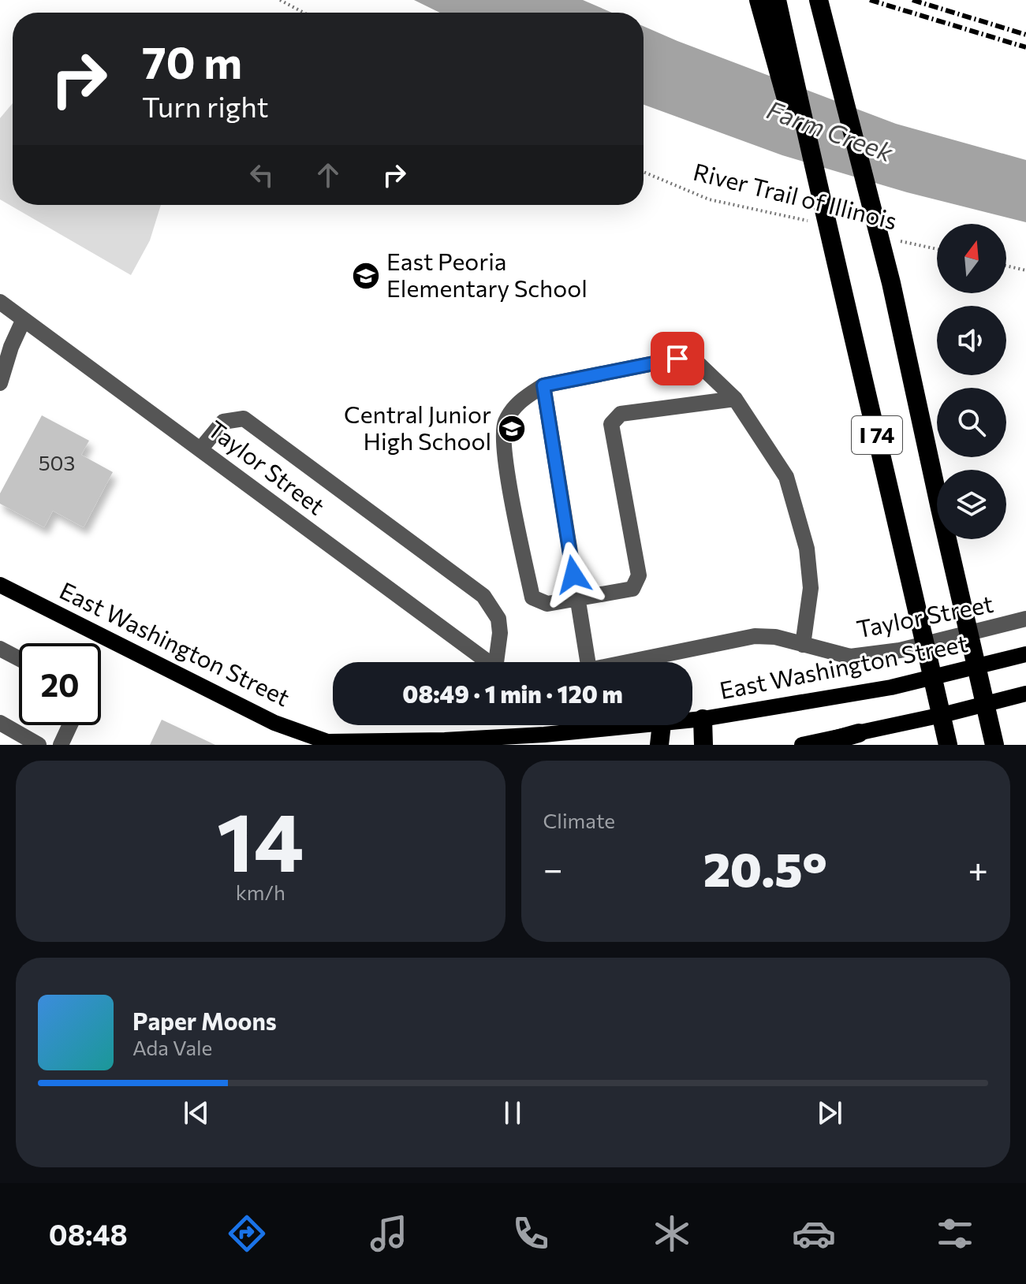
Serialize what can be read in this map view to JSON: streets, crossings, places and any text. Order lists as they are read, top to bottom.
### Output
{
  "streets": {
    "highway": ["I 74"],
    "main road": ["East Washington Street"],
    "street": ["Taylor Street"],
    "path": ["River Trail of Illinois"]
  },
  "crossings": [
    ["River Trail of Illinois", "I 74"]
  ],
  "water": ["Farm Creek"],
  "places": {
    "school or university": ["East Peoria Elementary School", "Central Junior High School"]
  },
  "house_numbers": ["503"],
  "north": "top",
  "page": {
    "turn": ["70 m", "Turn right"],
    "limit": "20",
    "trip": "08:49 · 1 min · 120 m",
    "tile": [
      ["14", "km/h"],
      "Climate"
    ],
    "heat": ["−", "20.5°", "+"],
    "song": ["Paper Moons", "Ada Vale"],
    "tabs": "08:48"
  }
}
